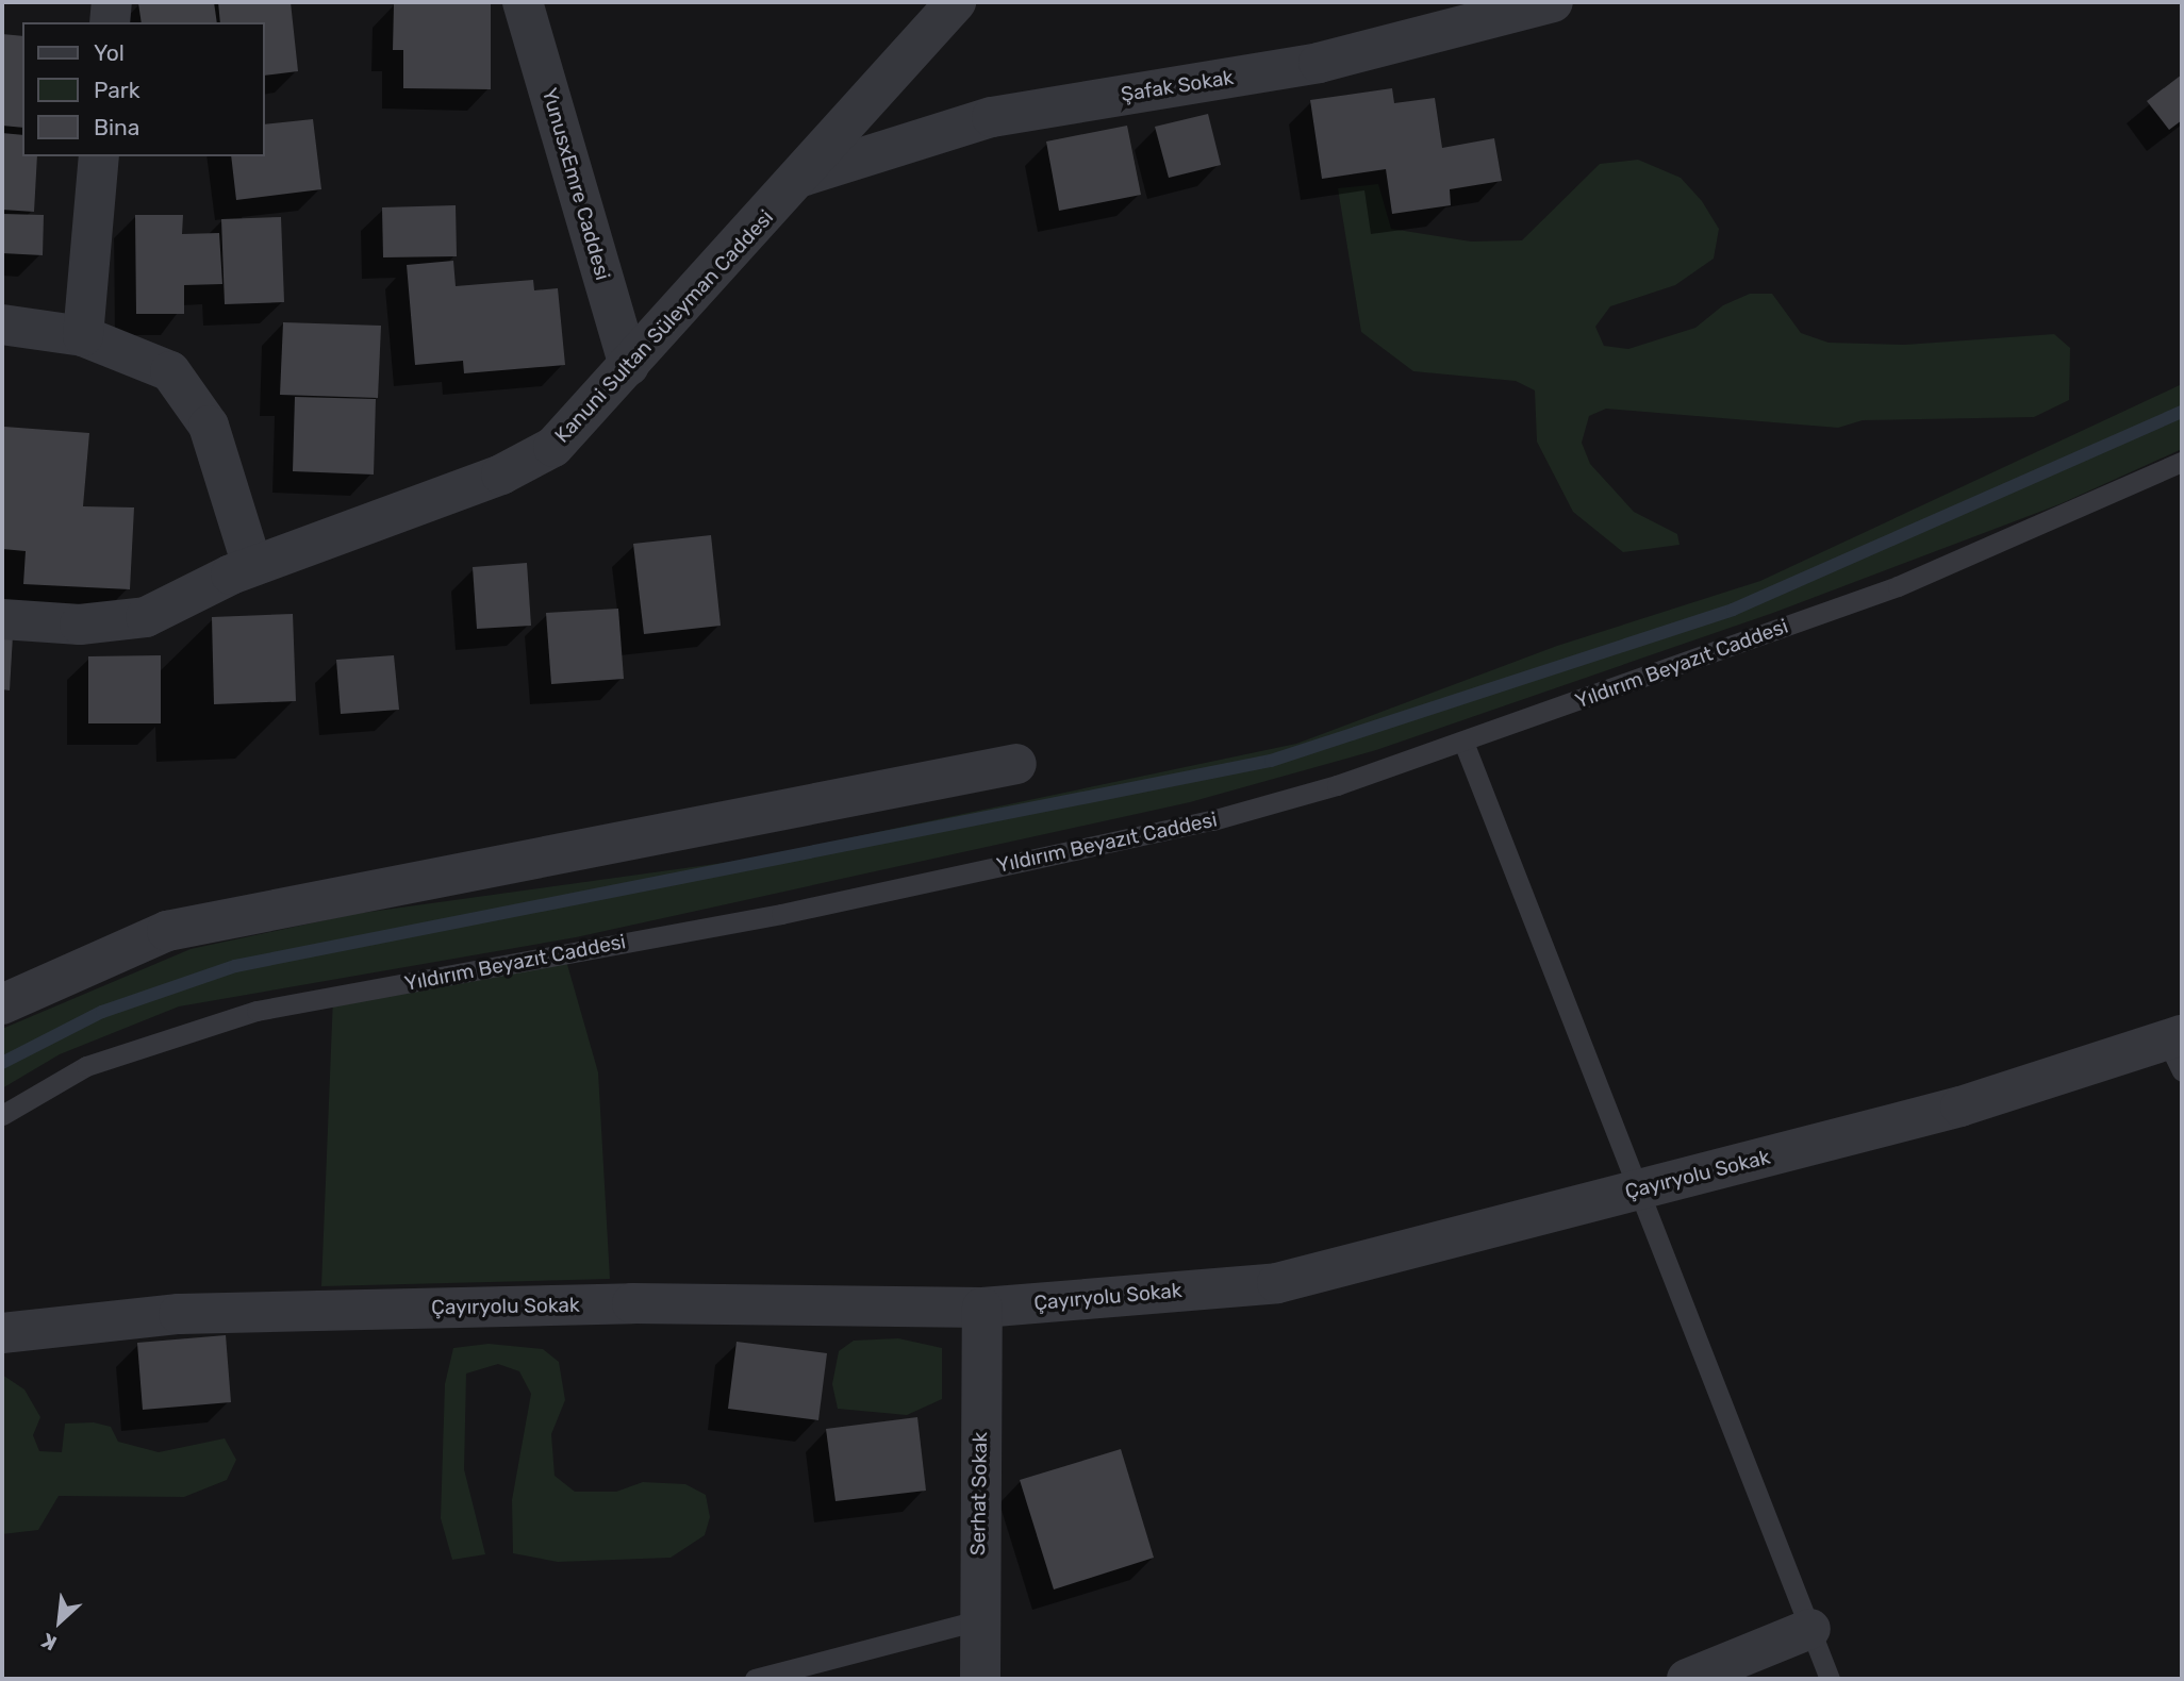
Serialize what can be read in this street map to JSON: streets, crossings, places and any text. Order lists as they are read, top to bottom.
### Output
{
  "streets": {
    "street": [
      "Şafak Sokak",
      "YunusxEmre Caddesi",
      "Kanuni Sultan Süleyman Caddesi",
      "Çayıryolu Sokak",
      "Serhat Sokak"
    ],
    "lane": ["Yıldırım Beyazıt Caddesi"]
  },
  "crossings": [
    ["Şafak Sokak", "Kanuni Sultan Süleyman Caddesi"],
    ["YunusxEmre Caddesi", "Kanuni Sultan Süleyman Caddesi"],
    ["Çayıryolu Sokak", "Serhat Sokak"]
  ],
  "legend": ["Yol", "Park", "Bina"],
  "north": "bottom left"
}
